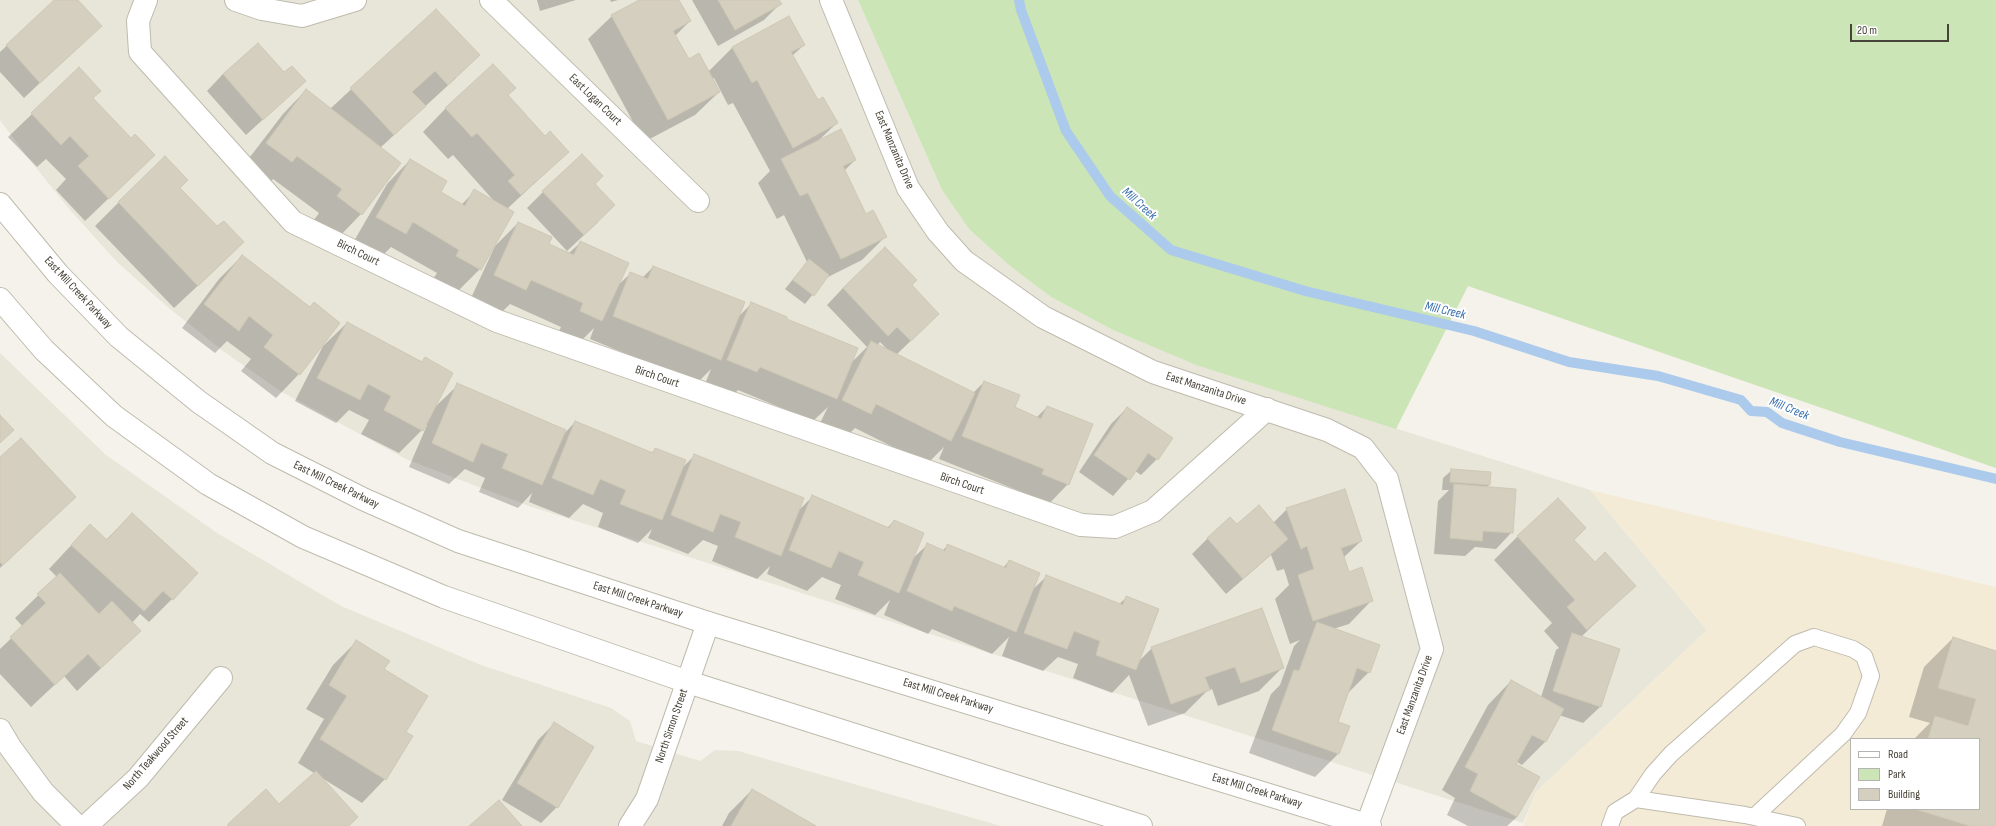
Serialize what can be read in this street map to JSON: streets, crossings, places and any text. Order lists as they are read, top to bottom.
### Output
{
  "streets": {
    "street": [
      "East Logan Court",
      "East Manzanita Drive",
      "Birch Court",
      "East Mill Creek Parkway",
      "North Simon Street",
      "North Teakwood Street"
    ]
  },
  "crossings": [
    ["East Manzanita Drive", "Birch Court"],
    ["East Manzanita Drive", "East Mill Creek Parkway"],
    ["East Mill Creek Parkway", "North Simon Street"]
  ],
  "water": ["Mill Creek"],
  "legend": ["Road", "Park", "Building"],
  "scale_bar": "20 m"
}
